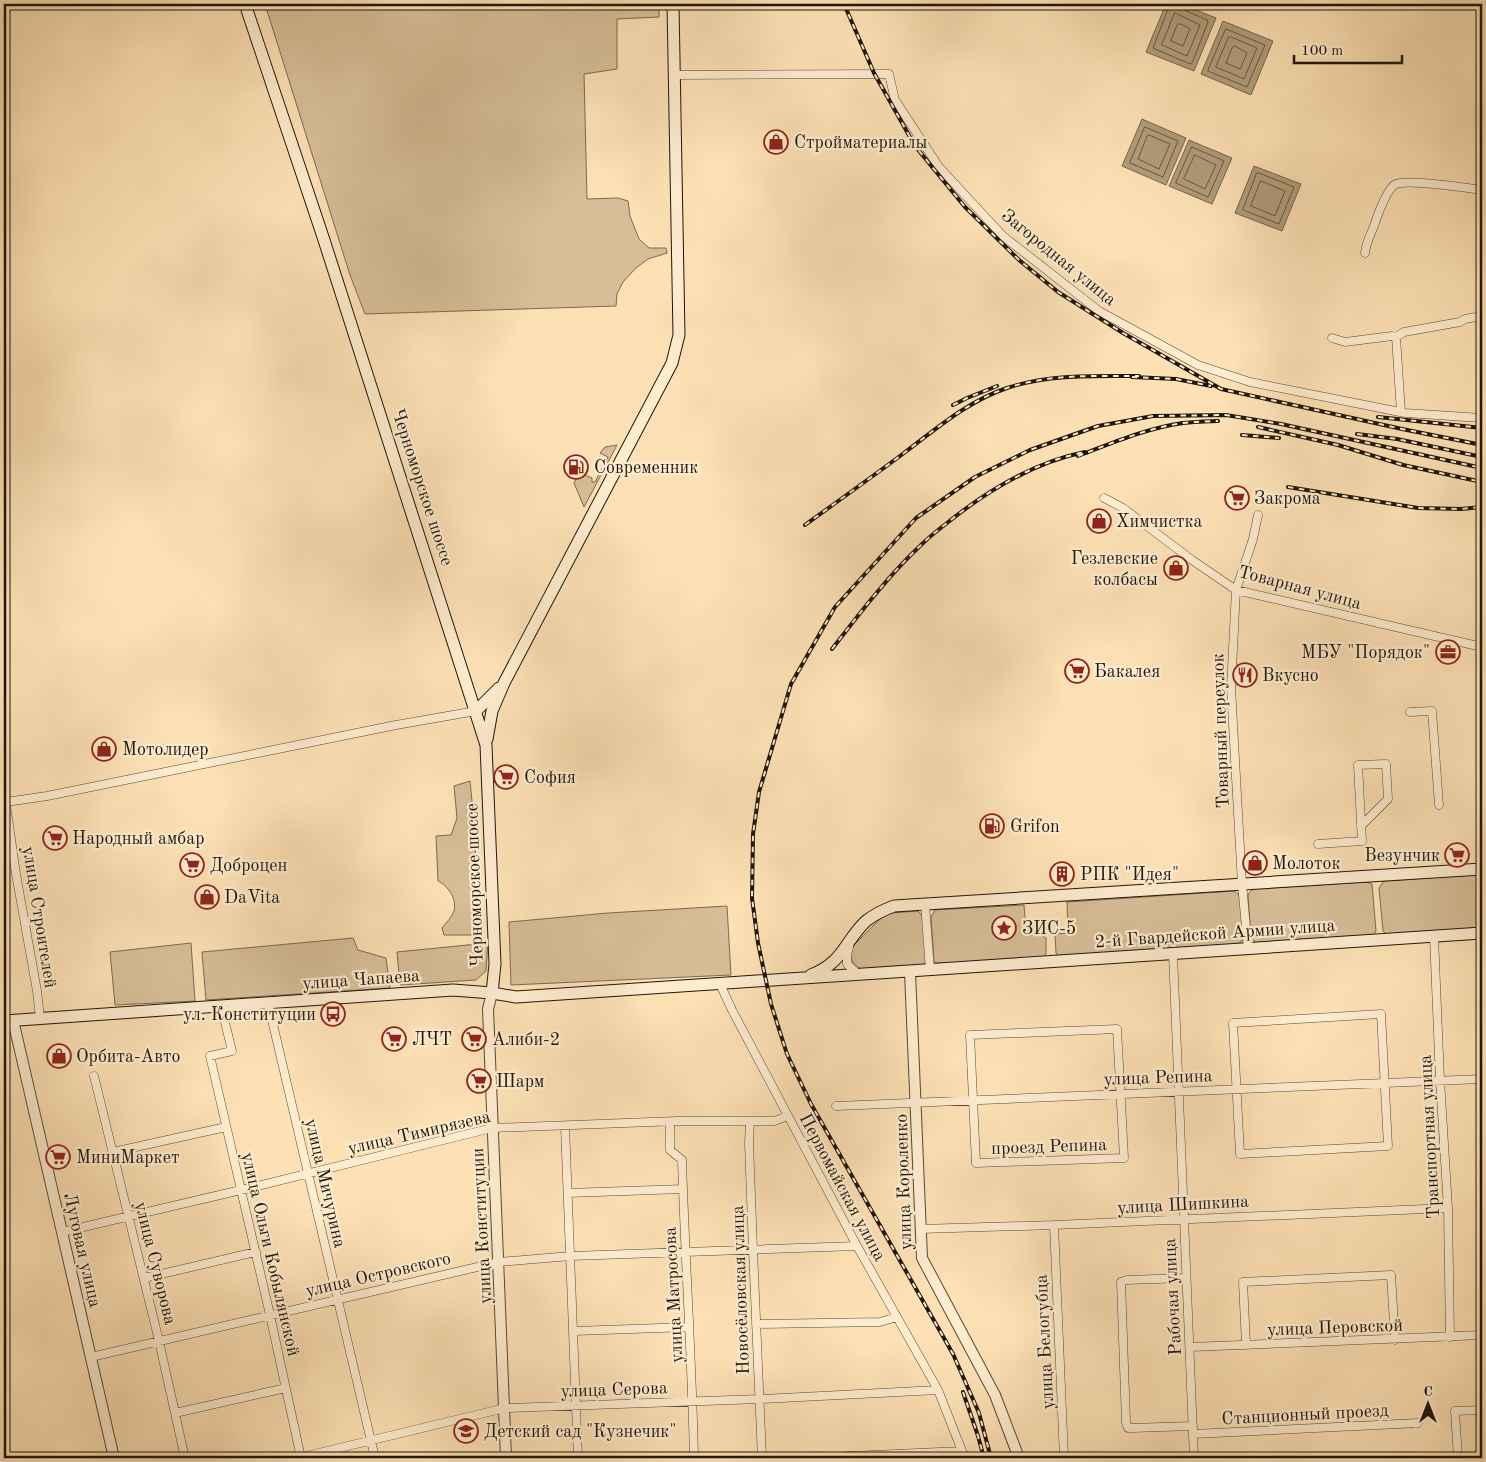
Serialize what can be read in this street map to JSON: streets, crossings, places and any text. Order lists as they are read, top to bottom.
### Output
{
  "streets": {
    "main road": ["Черноморское шоссе", "2-й Гвардейской Армии улица", "улица Чапаева"],
    "street": [
      "Загородная улица",
      "Товарная улица",
      "Товарный переулок",
      "улица Строителей",
      "улица Репина",
      "улица Тимирязева",
      "Транспортная улица",
      "проезд Репина",
      "улица Короленко",
      "улица Мичурина",
      "Первомайская улица",
      "улица Шишкина",
      "улица Конституции",
      "Луговая улица",
      "улица Ольги Кобылянской",
      "улица Суворова",
      "улица Островского",
      "Новосёловская улица",
      "улица Матросова",
      "Рабочая улица",
      "улица Перовской",
      "улица Белогубца",
      "улица Серова",
      "Станционный проезд"
    ]
  },
  "crossings": [
    ["Черноморское шоссе", "улица Чапаева"],
    ["Черноморское шоссе", "улица Конституции"],
    ["Товарная улица", "Товарный переулок"],
    ["Товарный переулок", "2-й Гвардейской Армии улица"],
    ["улица Строителей", "улица Чапаева"],
    ["2-й Гвардейской Армии улица", "улица Чапаева"],
    ["2-й Гвардейской Армии улица", "Транспортная улица"],
    ["2-й Гвардейской Армии улица", "улица Короленко"],
    ["2-й Гвардейской Армии улица", "Рабочая улица"],
    ["улица Чапаева", "улица Мичурина"],
    ["улица Чапаева", "Первомайская улица"],
    ["улица Чапаева", "улица Конституции"],
    ["улица Чапаева", "Луговая улица"],
    ["улица Чапаева", "улица Ольги Кобылянской"],
    ["улица Репина", "Транспортная улица"],
    ["улица Репина", "проезд Репина"],
    ["улица Репина", "улица Короленко"],
    ["улица Репина", "Рабочая улица"],
    ["улица Тимирязева", "улица Мичурина"],
    ["улица Тимирязева", "Первомайская улица"],
    ["улица Тимирязева", "улица Конституции"],
    ["улица Тимирязева", "Луговая улица"],
    ["улица Тимирязева", "улица Ольги Кобылянской"],
    ["улица Тимирязева", "улица Суворова"],
    ["улица Тимирязева", "Новосёловская улица"],
    ["улица Тимирязева", "улица Матросова"],
    ["Транспортная улица", "улица Шишкина"],
    ["Транспортная улица", "улица Перовской"],
    ["улица Короленко", "улица Шишкина"],
    ["улица Мичурина", "улица Островского"],
    ["улица Мичурина", "улица Серова"],
    ["Первомайская улица", "улица Островского"],
    ["Первомайская улица", "улица Серова"],
    ["улица Шишкина", "Рабочая улица"],
    ["улица Шишкина", "улица Белогубца"],
    ["улица Конституции", "улица Островского"],
    ["улица Конституции", "улица Серова"],
    ["Луговая улица", "улица Островского"],
    ["улица Ольги Кобылянской", "улица Островского"],
    ["улица Ольги Кобылянской", "улица Серова"],
    ["улица Суворова", "улица Островского"],
    ["улица Островского", "Новосёловская улица"],
    ["улица Островского", "улица Матросова"],
    ["Новосёловская улица", "улица Серова"],
    ["улица Матросова", "улица Серова"],
    ["Рабочая улица", "улица Перовской"],
    ["Рабочая улица", "Станционный проезд"]
  ],
  "places": {
    "shop": [
      "Стройматериалы",
      "Химчистка",
      "Гезлевские колбасы",
      "Мотолидер",
      "Молоток",
      "DaVita",
      "Орбита-Авто"
    ],
    "fuel station": ["Современник", "Grifon"],
    "supermarket": [
      "Закрома",
      "Бакалея",
      "София",
      "Народный амбар",
      "Везунчик",
      "Доброцен",
      "ЛЧТ",
      "Алиби-2",
      "Шарм",
      "МиниМаркет"
    ],
    "office": ["МБУ \"Порядок\""],
    "restaurant": ["Вкусно"],
    "building": ["РПК \"Идея\""],
    "place": ["ЗИС-5"],
    "bus stop": ["ул. Конституции"],
    "school or university": ["Детский сад \"Кузнечик\""]
  },
  "scale_bar": "100 m",
  "north": "top"
}
